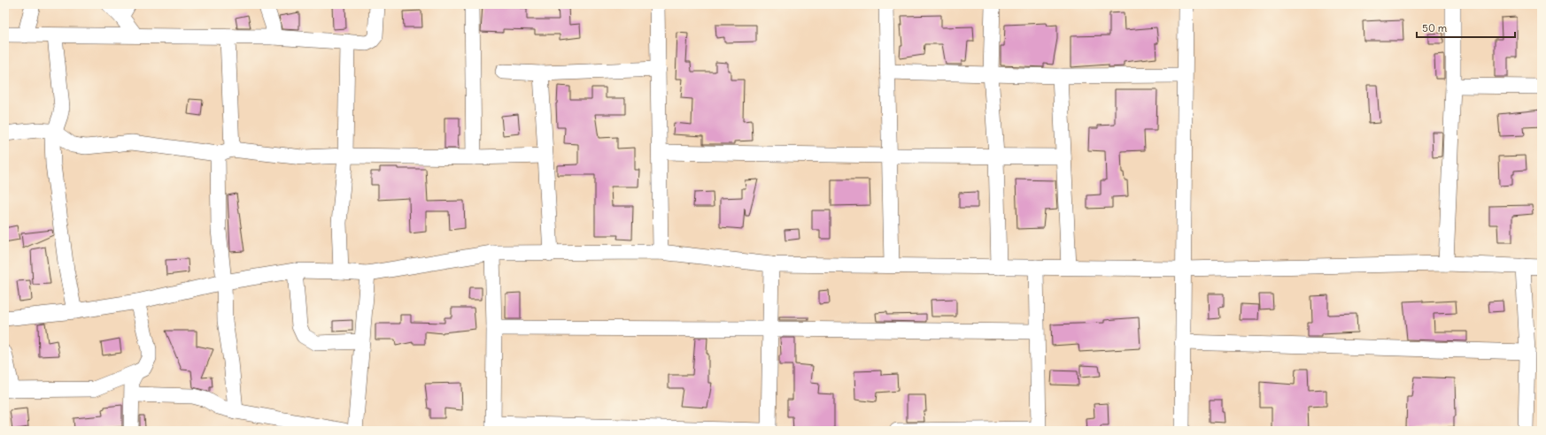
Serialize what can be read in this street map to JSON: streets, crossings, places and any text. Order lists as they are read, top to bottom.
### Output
{
  "scale_bar": "50 m"
}
